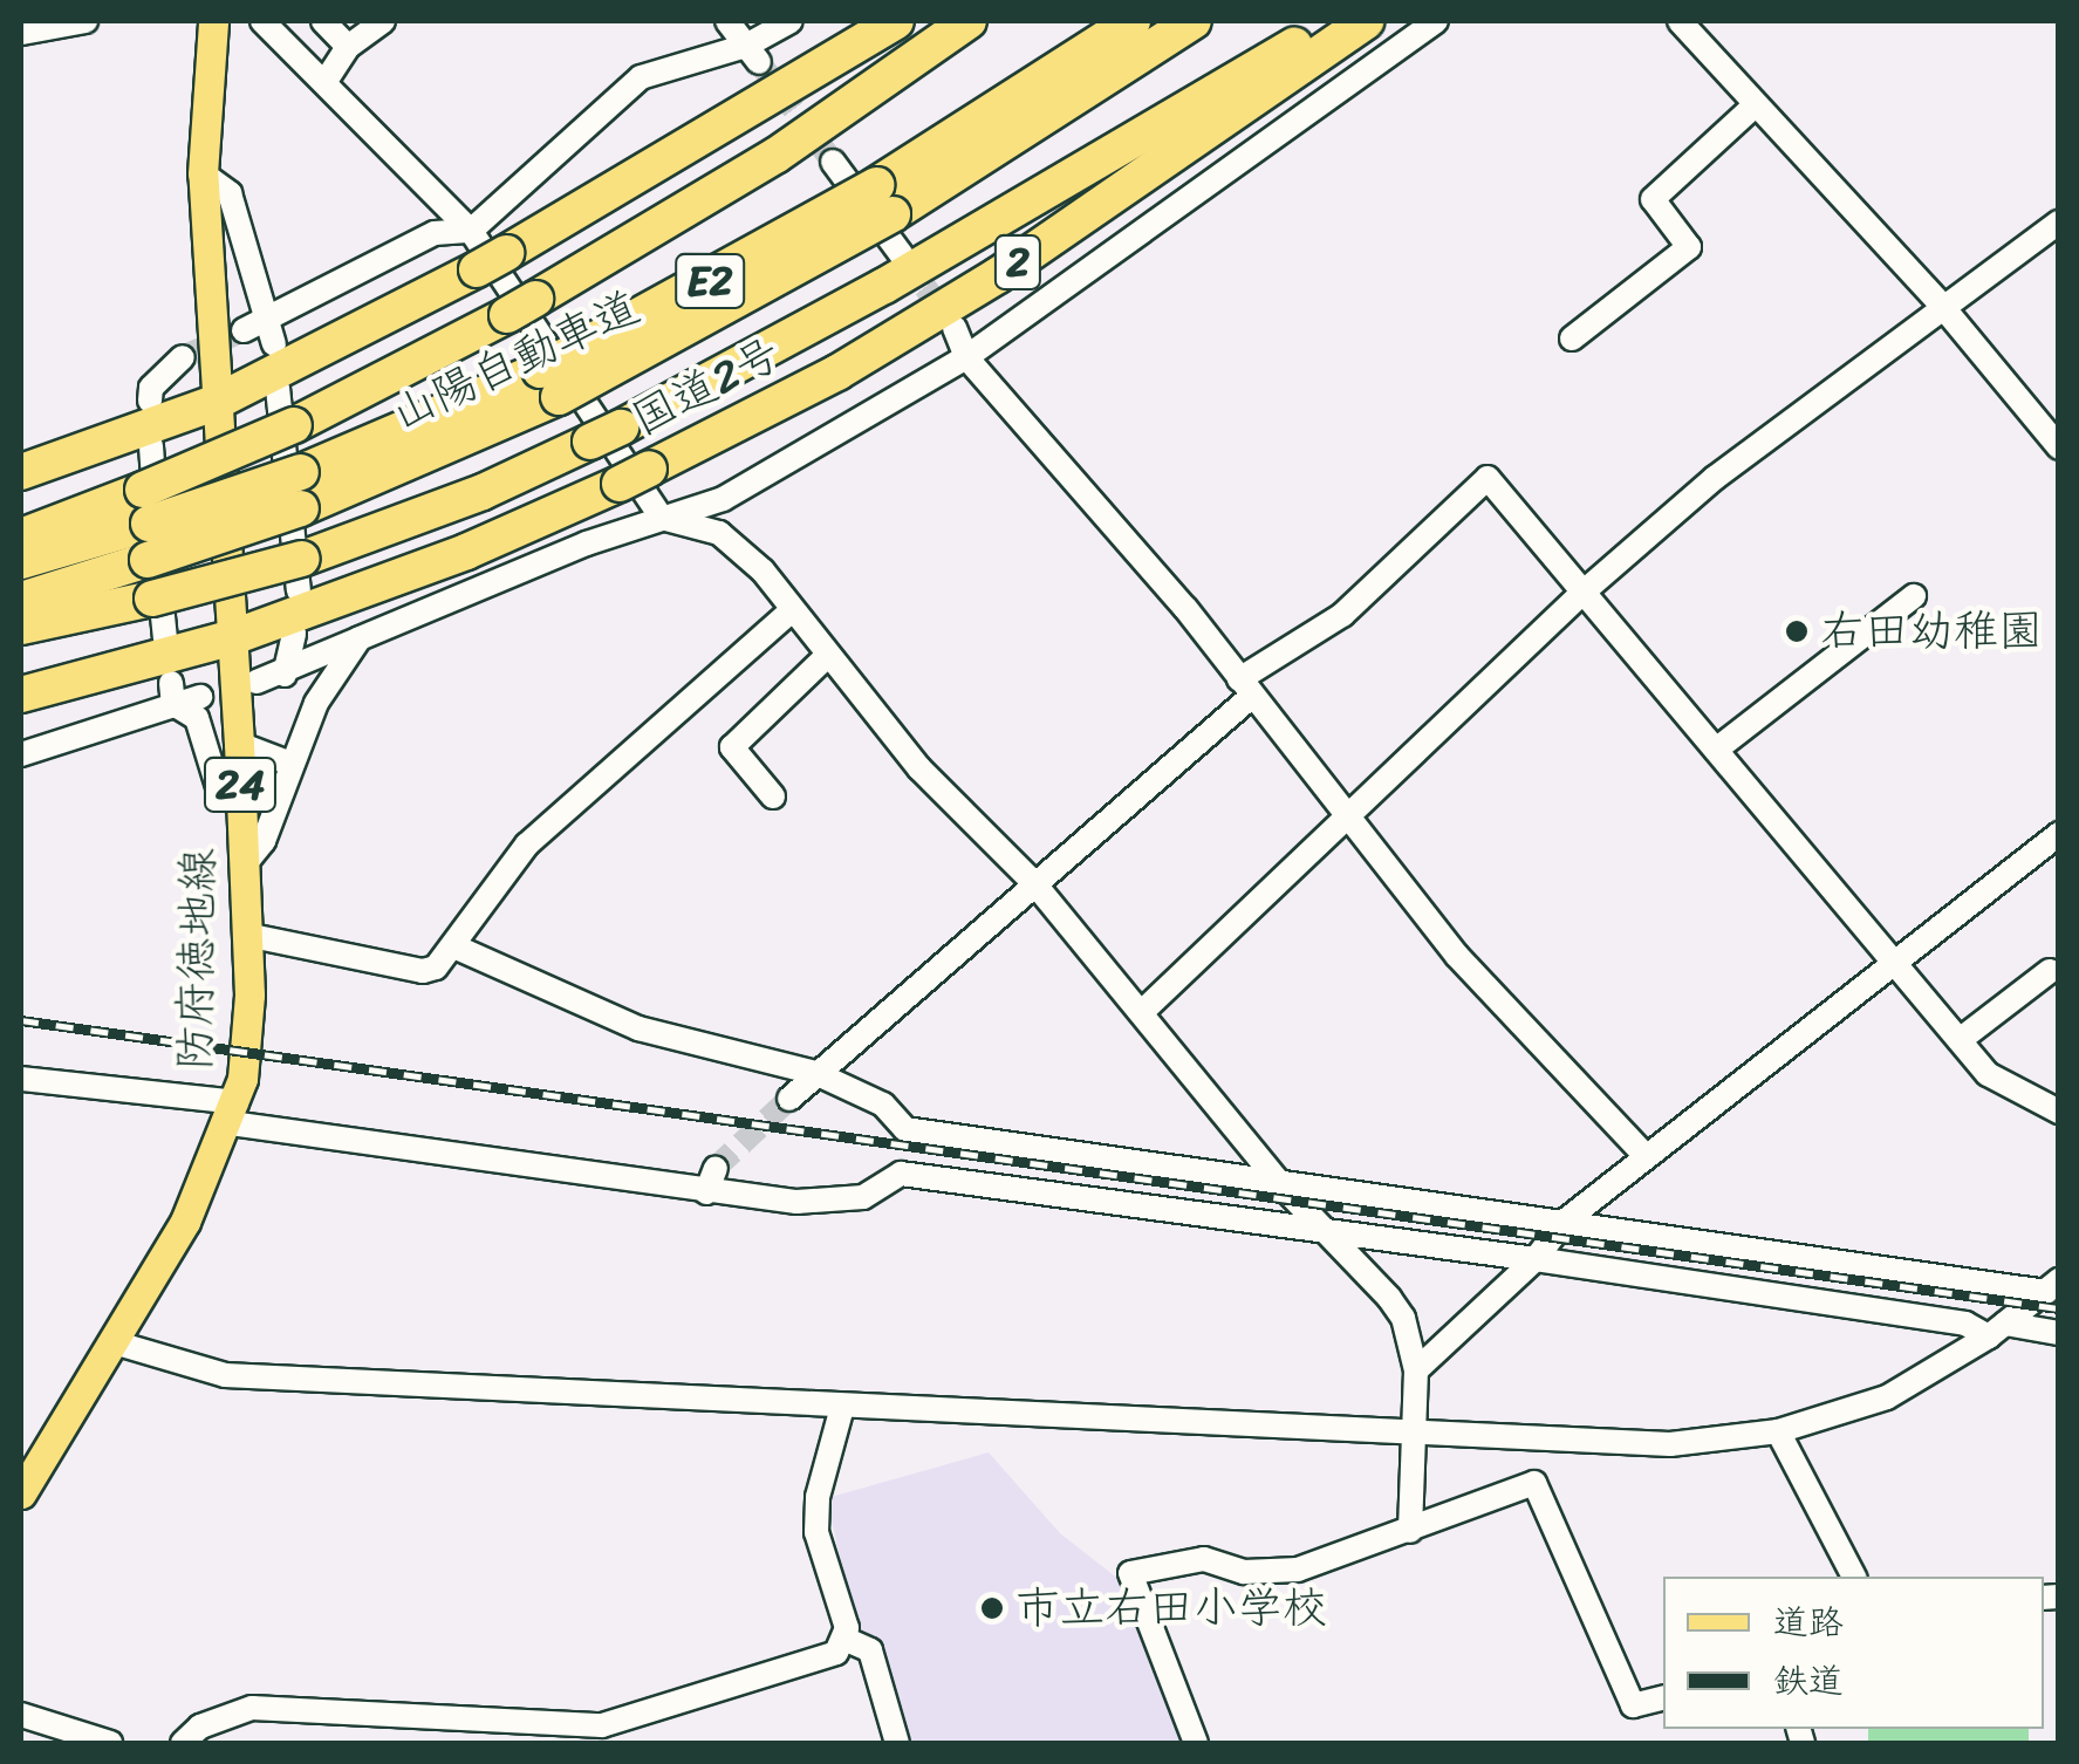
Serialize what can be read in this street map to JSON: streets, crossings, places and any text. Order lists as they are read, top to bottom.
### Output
{
  "streets": {
    "highway": [
      "2",
      "E2",
      "山陽自動車道",
      "国道2号"
    ],
    "main road": ["24", "防府徳地線"]
  },
  "crossings": [
    ["国道2号", "防府徳地線"]
  ],
  "places": ["右田幼稚園", "市立右田小学校"],
  "legend": ["道路", "鉄道"]
}
